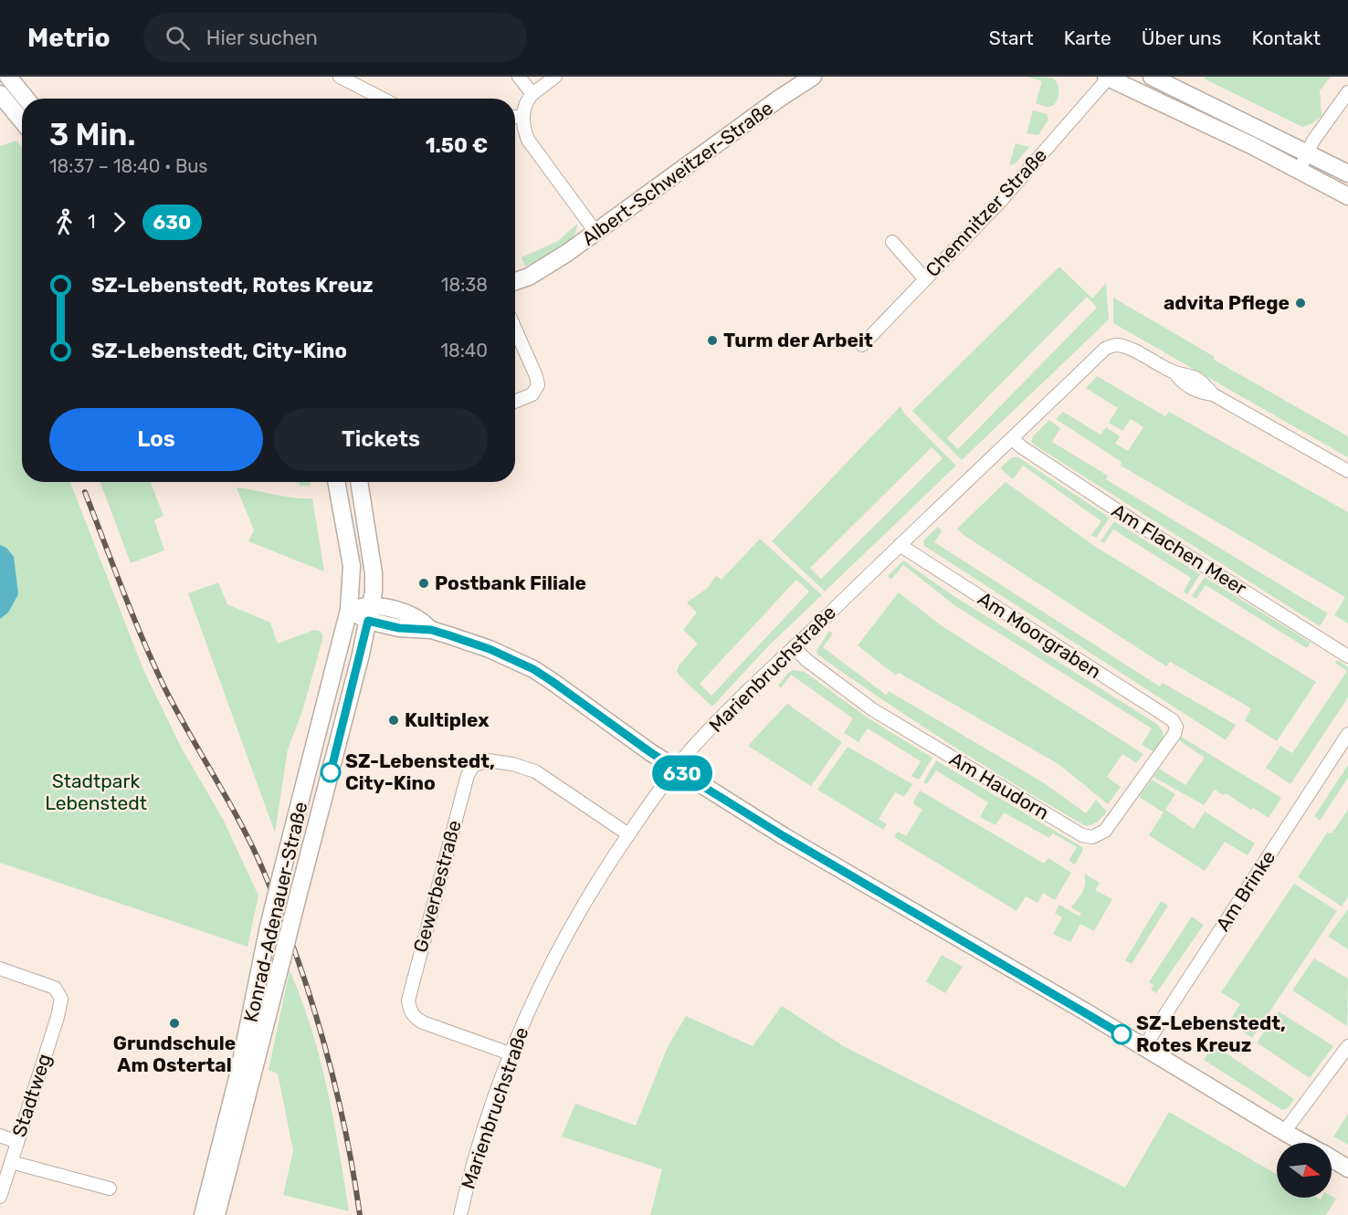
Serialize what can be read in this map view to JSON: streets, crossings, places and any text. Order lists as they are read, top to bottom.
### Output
{
  "streets": {
    "street": [
      "Albert-Schweitzer-Straße",
      "Chemnitzer Straße",
      "Am Flachen Meer",
      "Am Moorgraben",
      "Marienbruchstraße",
      "Am Haudorn",
      "Gewerbestraße",
      "Am Brinke",
      "Konrad-Adenauer-Straße",
      "Stadtweg"
    ]
  },
  "crossings": [
    ["Am Flachen Meer", "Marienbruchstraße"],
    ["Am Moorgraben", "Marienbruchstraße"],
    ["Am Moorgraben", "Am Haudorn"],
    ["Marienbruchstraße", "Am Haudorn"],
    ["Marienbruchstraße", "Gewerbestraße"]
  ],
  "parks": ["Stadtpark Lebenstedt"],
  "places": [
    "advita Pflege",
    "Turm der Arbeit",
    "Postbank Filiale",
    "Kultiplex",
    "SZ-Lebenstedt, City-Kino",
    "Grundschule Am Ostertal",
    "SZ-Lebenstedt, Rotes Kreuz"
  ],
  "lines": ["bus line 630"],
  "north": "right",
  "page": {
    "header": "Metrio",
    "search": "Hier suchen",
    "nav": [
      "Start",
      "Karte",
      "Über uns",
      "Kontakt"
    ],
    "on_map": "630",
    "heading": ["3 Min.", "18:37 – 18:40 · Bus", "1.50 €"],
    "legs": ["1", "630"],
    "list": [
      {
        "name": "SZ-Lebenstedt, Rotes Kreuz",
        "value": "18:38"
      },
      {
        "name": "SZ-Lebenstedt, City-Kino",
        "value": "18:40"
      }
    ],
    "buttons": ["Los", "Tickets"]
  }
}
